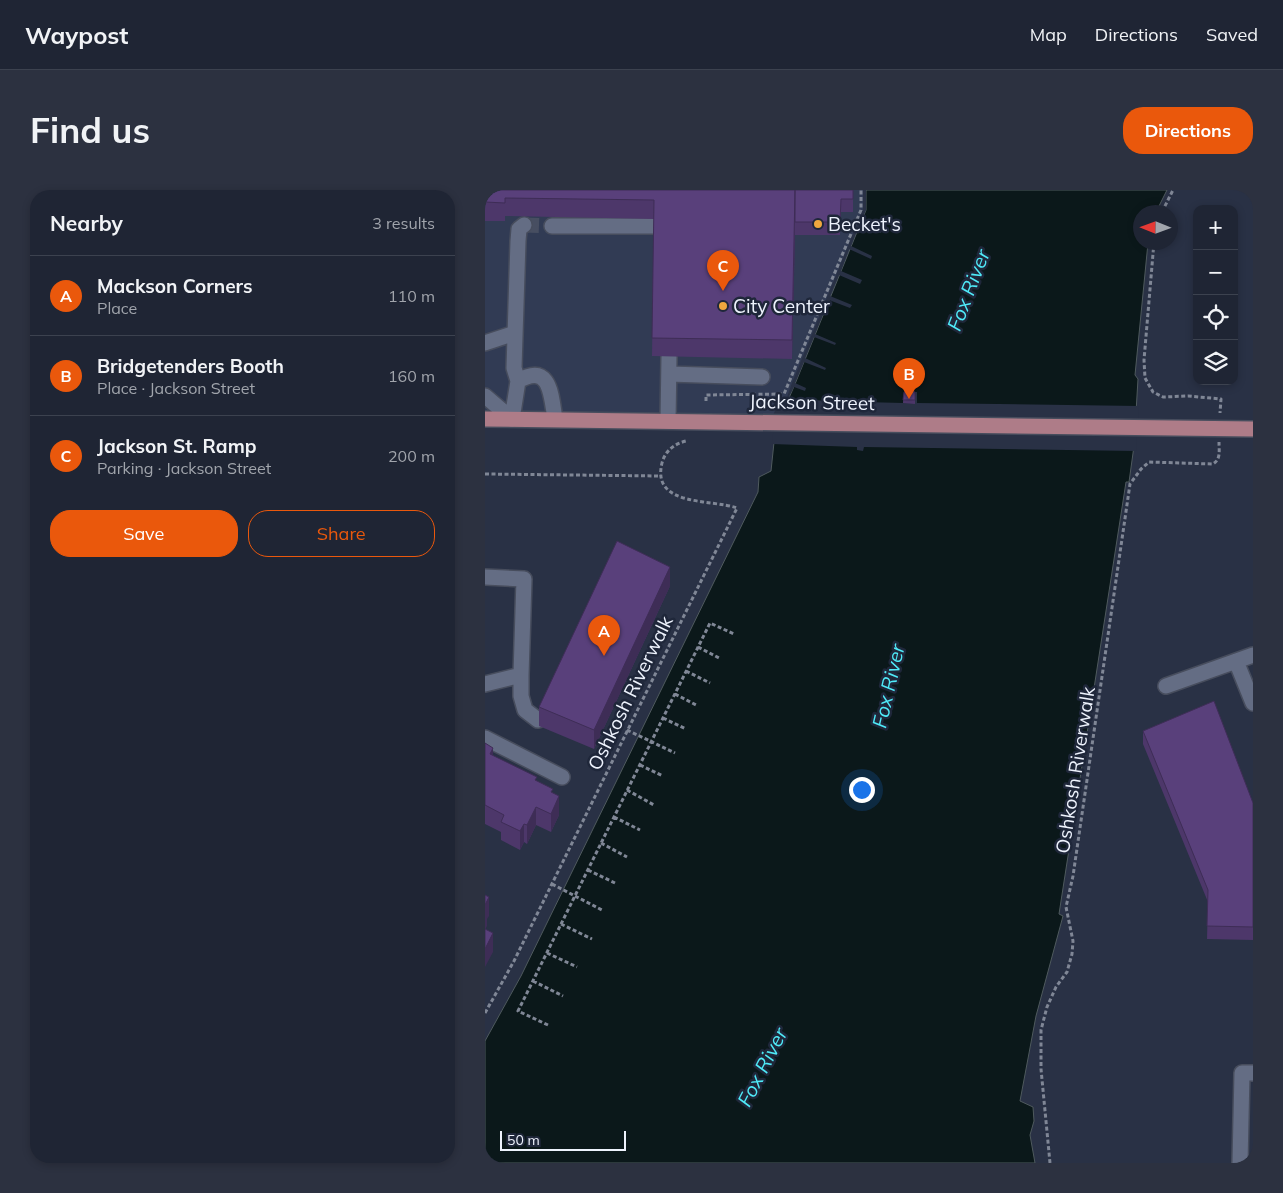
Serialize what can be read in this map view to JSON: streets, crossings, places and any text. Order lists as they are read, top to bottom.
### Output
{
  "streets": {
    "main road": ["Jackson Street"],
    "path": ["Oshkosh Riverwalk"]
  },
  "water": ["Fox River"],
  "places": ["Becket's", "City Center"],
  "scale_bar": "50 m",
  "north": "left",
  "page": {
    "header": "Waypost",
    "nav": ["Map", "Directions", "Saved"],
    "buttons": [
      "Directions",
      ["Save", "Share"]
    ],
    "title": "Find us",
    "heading": ["Nearby", "3 results"],
    "map_buttons": ["+", "−"],
    "pins": ["C", "B", "A"],
    "list": [
      {
        "mark": "A",
        "name": "Mackson Corners",
        "note": "Place",
        "value": "110 m"
      },
      {
        "mark": "B",
        "name": "Bridgetenders Booth",
        "note": "Place · Jackson Street",
        "value": "160 m"
      },
      {
        "mark": "C",
        "name": "Jackson St. Ramp",
        "note": "Parking · Jackson Street",
        "value": "200 m"
      }
    ],
    "scale": "50 m"
  }
}
